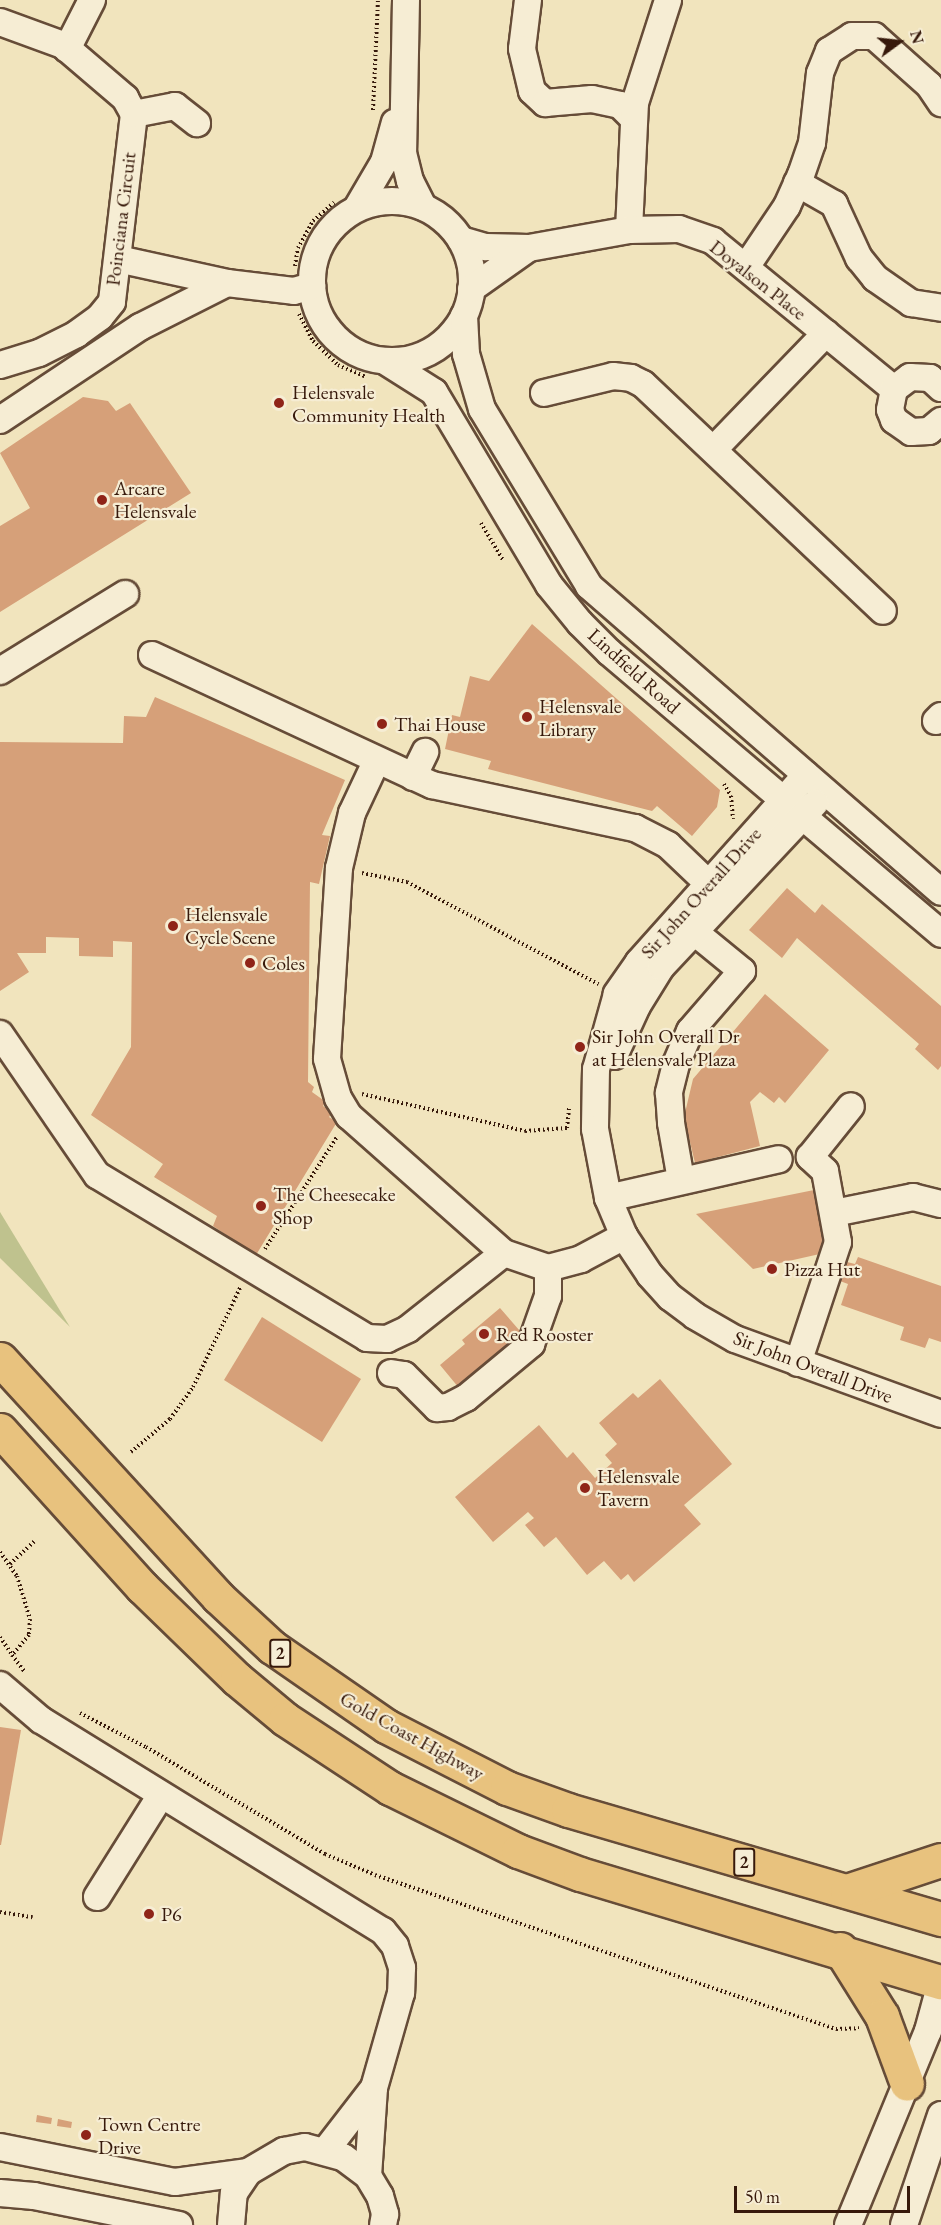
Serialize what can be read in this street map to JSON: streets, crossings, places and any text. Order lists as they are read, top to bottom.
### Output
{
  "streets": {
    "highway": ["2", "Gold Coast Highway"],
    "street": [
      "Poinciana Circuit",
      "Doyalson Place",
      "Lindfield Road",
      "Sir John Overall Drive"
    ]
  },
  "crossings": [
    ["Doyalson Place", "Lindfield Road"],
    ["Lindfield Road", "Sir John Overall Drive"]
  ],
  "places": [
    "Helensvale Community Health",
    "Arcare Helensvale",
    "Helensvale Library",
    "Thai House",
    "Helensvale Cycle Scene",
    "Coles",
    "Sir John Overall Dr at Helensvale Plaza",
    "The Cheesecake Shop",
    "Pizza Hut",
    "Red Rooster",
    "Helensvale Tavern",
    "P6",
    "Town Centre Drive"
  ],
  "scale_bar": "50 m",
  "north": "right"
}
